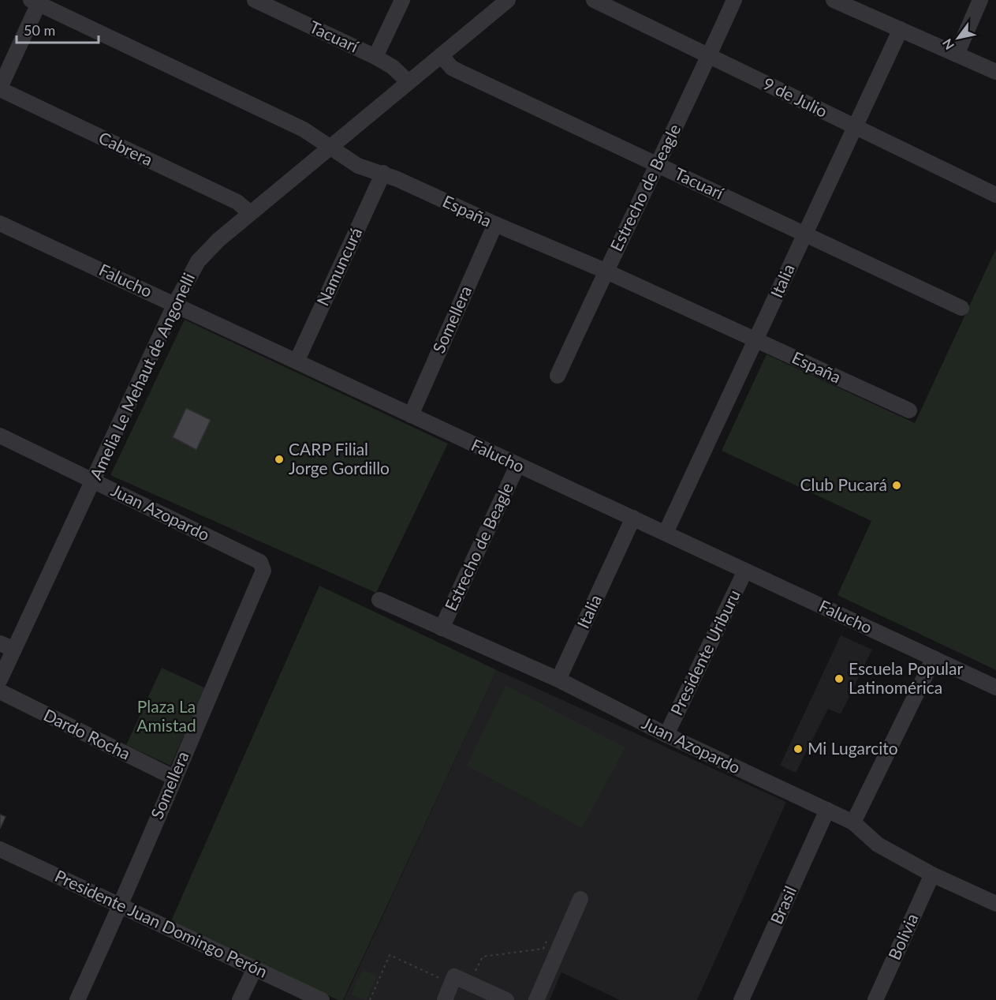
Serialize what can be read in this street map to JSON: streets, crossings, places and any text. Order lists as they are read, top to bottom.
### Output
{
  "streets": {
    "street": [
      "Tacuarí",
      "9 de Julio",
      "Cabrera",
      "Estrecho de Beagle",
      "España",
      "Namuncurá",
      "Falucho",
      "Italia",
      "Somellera",
      "Amelia Le Mehaut de Angonelli",
      "Juan Azopardo",
      "Presidente Uriburu",
      "Dardo Rocha",
      "Brasil",
      "Presidente Juan Domingo Perón",
      "Bolivia"
    ]
  },
  "crossings": [
    ["Tacuarí", "Estrecho de Beagle"],
    ["Tacuarí", "Italia"],
    ["Tacuarí", "Amelia Le Mehaut de Angonelli"],
    ["9 de Julio", "Estrecho de Beagle"],
    ["9 de Julio", "Italia"],
    ["Cabrera", "Amelia Le Mehaut de Angonelli"],
    ["Estrecho de Beagle", "España"],
    ["Estrecho de Beagle", "Falucho"],
    ["Estrecho de Beagle", "Juan Azopardo"],
    ["España", "Namuncurá"],
    ["España", "Italia"],
    ["España", "Somellera"],
    ["España", "Amelia Le Mehaut de Angonelli"],
    ["Namuncurá", "Falucho"],
    ["Falucho", "Italia"],
    ["Falucho", "Somellera"],
    ["Falucho", "Amelia Le Mehaut de Angonelli"],
    ["Falucho", "Presidente Uriburu"],
    ["Italia", "Juan Azopardo"],
    ["Somellera", "Juan Azopardo"],
    ["Somellera", "Dardo Rocha"],
    ["Somellera", "Presidente Juan Domingo Perón"],
    ["Amelia Le Mehaut de Angonelli", "Juan Azopardo"],
    ["Juan Azopardo", "Presidente Uriburu"],
    ["Juan Azopardo", "Brasil"],
    ["Juan Azopardo", "Bolivia"]
  ],
  "parks": ["Plaza La Amistad"],
  "places": [
    "CARP Filial Jorge Gordillo",
    "Club Pucará",
    "Escuela Popular Latinomérica",
    "Mi Lugarcito"
  ],
  "scale_bar": "50 m",
  "north": "bottom left"
}
